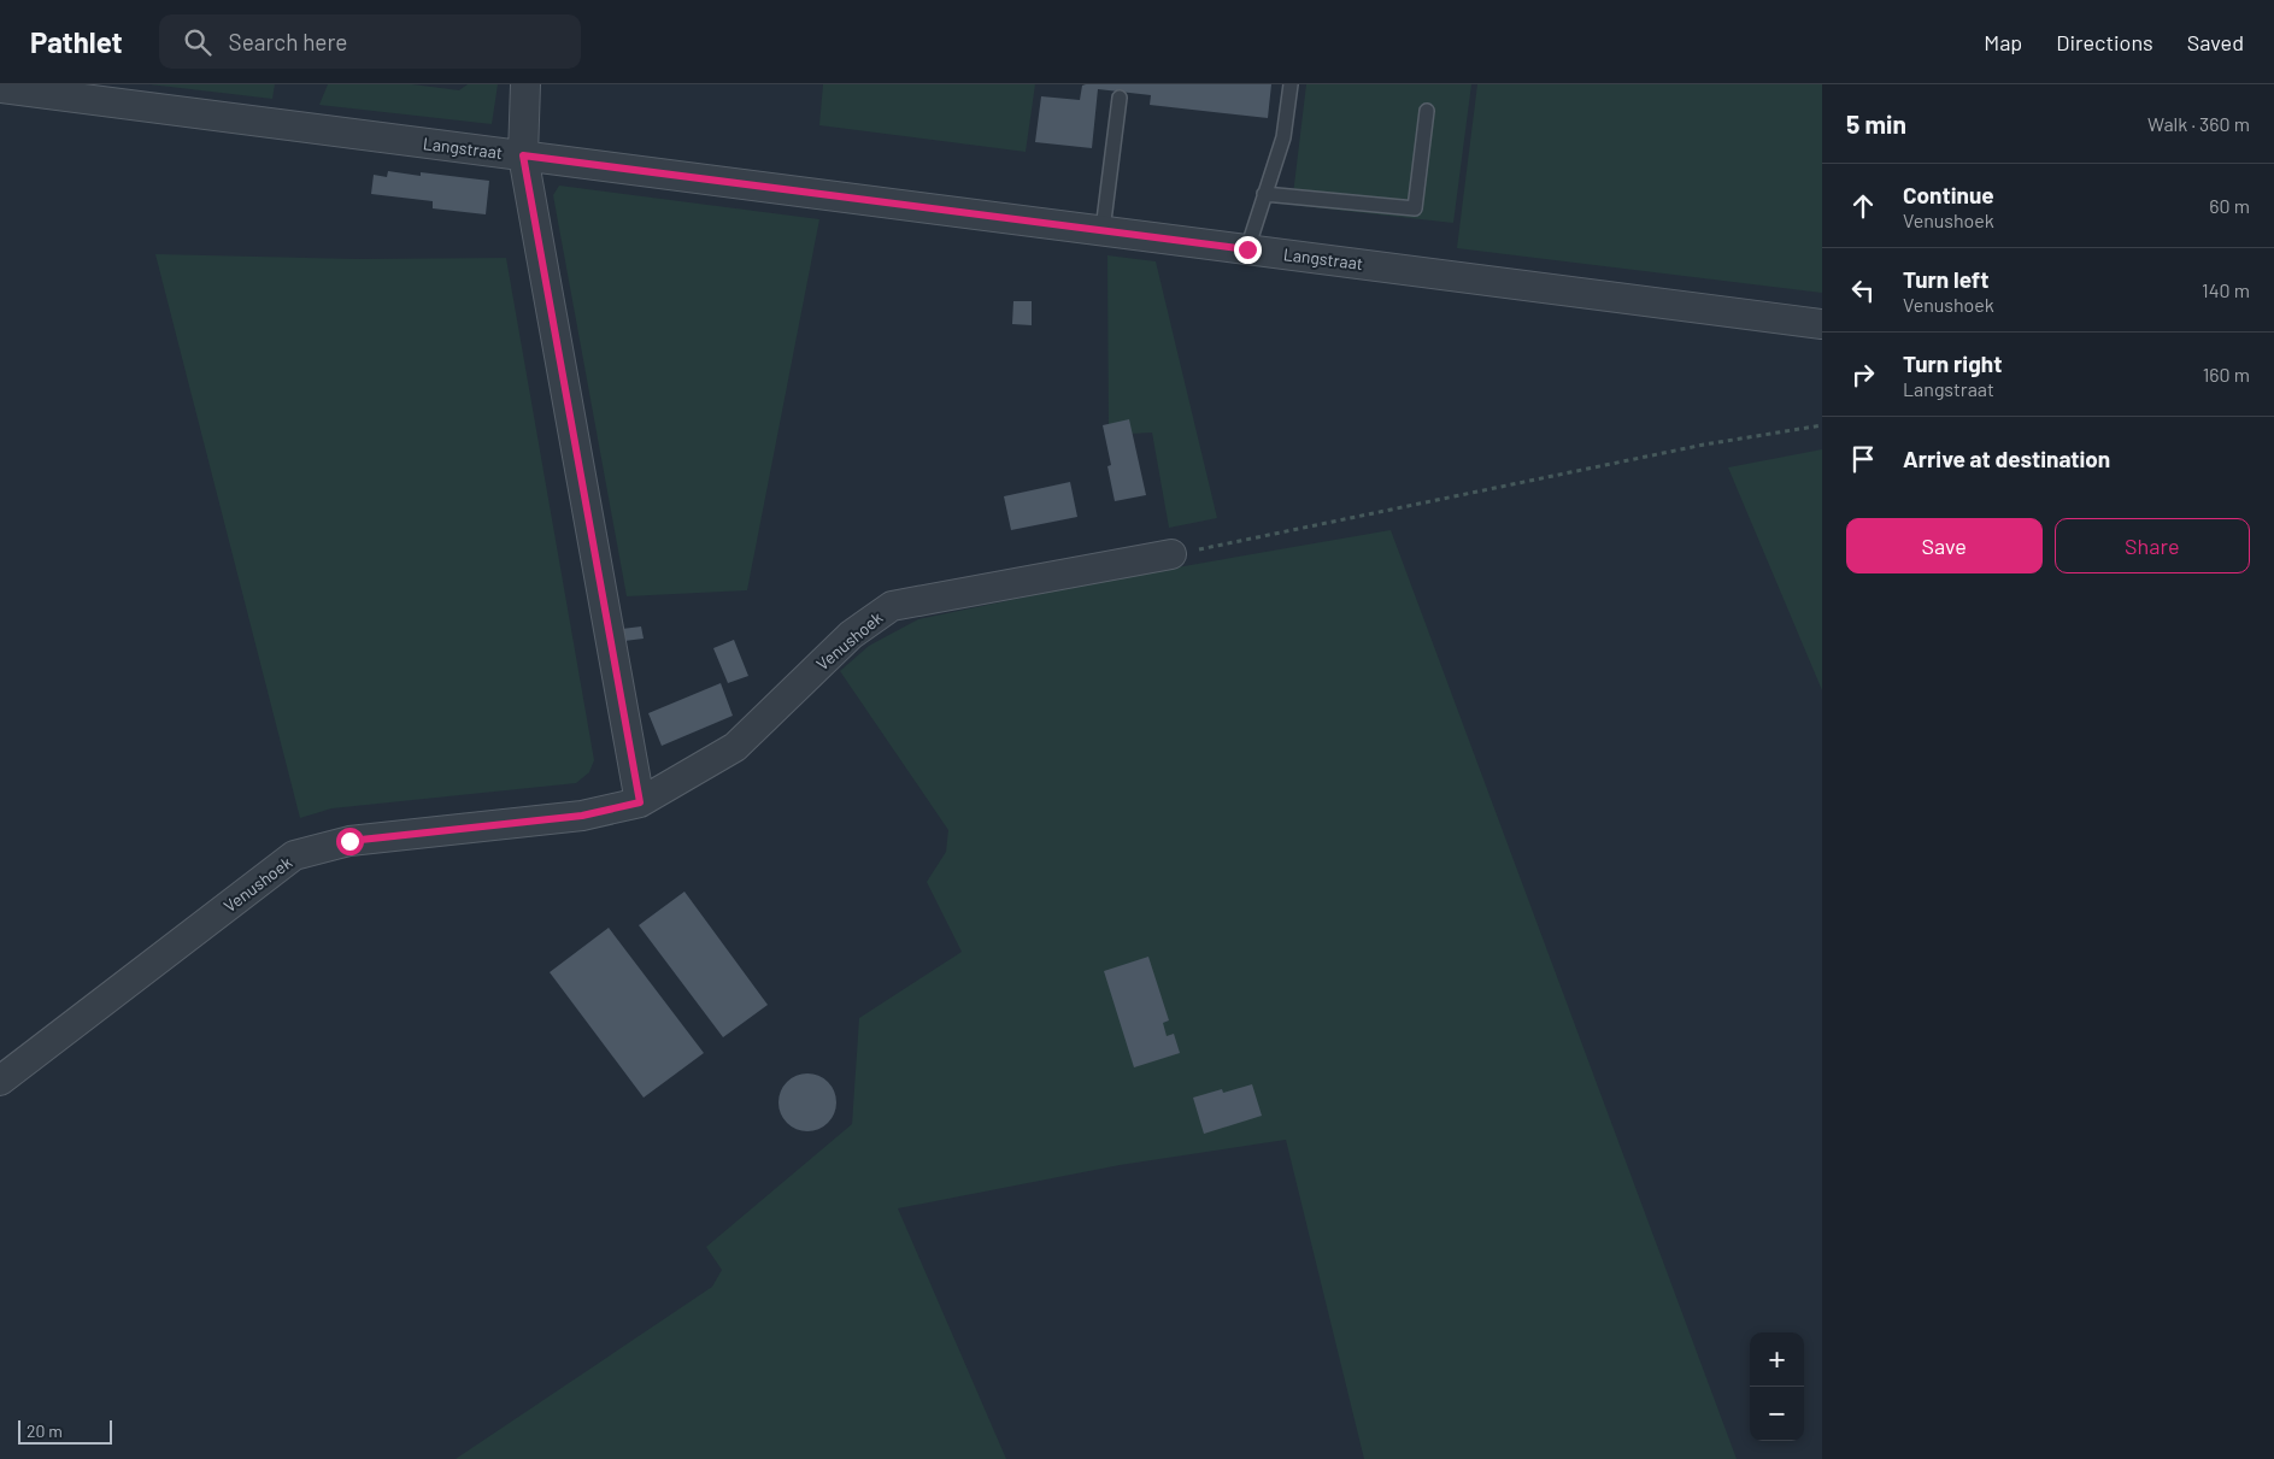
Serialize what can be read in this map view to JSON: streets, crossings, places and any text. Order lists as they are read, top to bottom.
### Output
{
  "streets": {
    "street": ["Langstraat", "Venushoek"]
  },
  "scale_bar": "20 m",
  "page": {
    "header": "Pathlet",
    "search": "Search here",
    "nav": ["Map", "Directions", "Saved"],
    "heading": ["5 min", "Walk · 360 m"],
    "list": [
      ["Continue", "Venushoek", "60 m"],
      ["Turn left", "Venushoek", "140 m"],
      ["Turn right", "Langstraat", "160 m"],
      "Arrive at destination"
    ],
    "buttons": ["Save", "Share"],
    "map_buttons": ["+", "−"],
    "scale": "20 m"
  }
}
